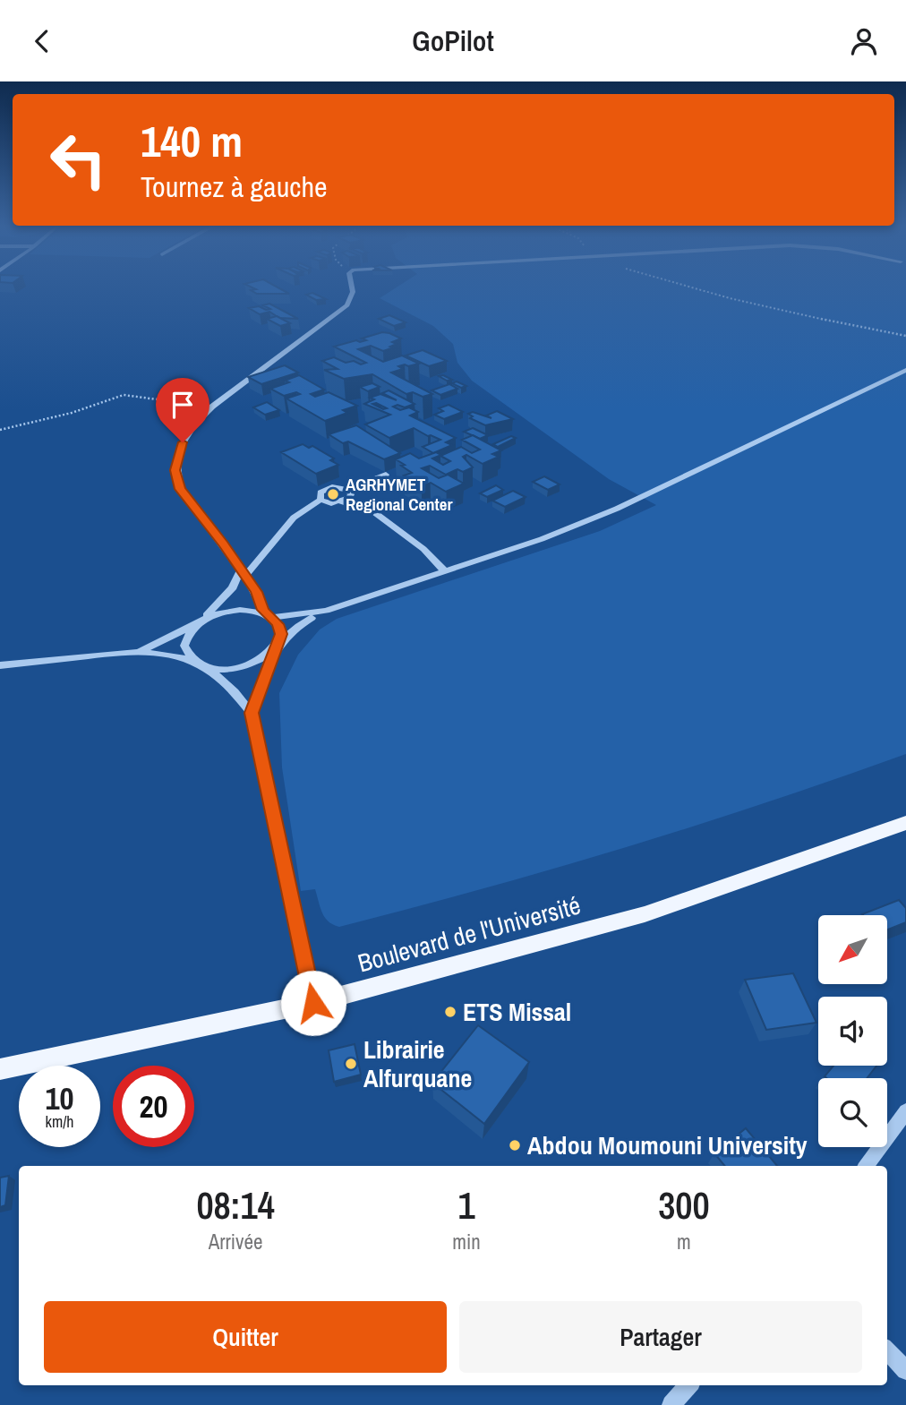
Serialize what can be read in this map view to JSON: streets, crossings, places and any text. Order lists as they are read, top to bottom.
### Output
{
  "streets": {
    "main road": ["Boulevard de l'Université"]
  },
  "places": [
    "AGRHYMET Regional Center",
    "ETS Missal",
    "Librairie Alfurquane",
    "Abdou Moumouni University"
  ],
  "north": "bottom left",
  "page": {
    "header": "GoPilot",
    "turn": ["140 m", "Tournez à gauche"],
    "speed": "10 km/h",
    "limit": "20",
    "eta": [
      "08:14",
      "Arrivée",
      "1",
      "min",
      "300",
      "m"
    ],
    "buttons": ["Quitter", "Partager"]
  }
}
